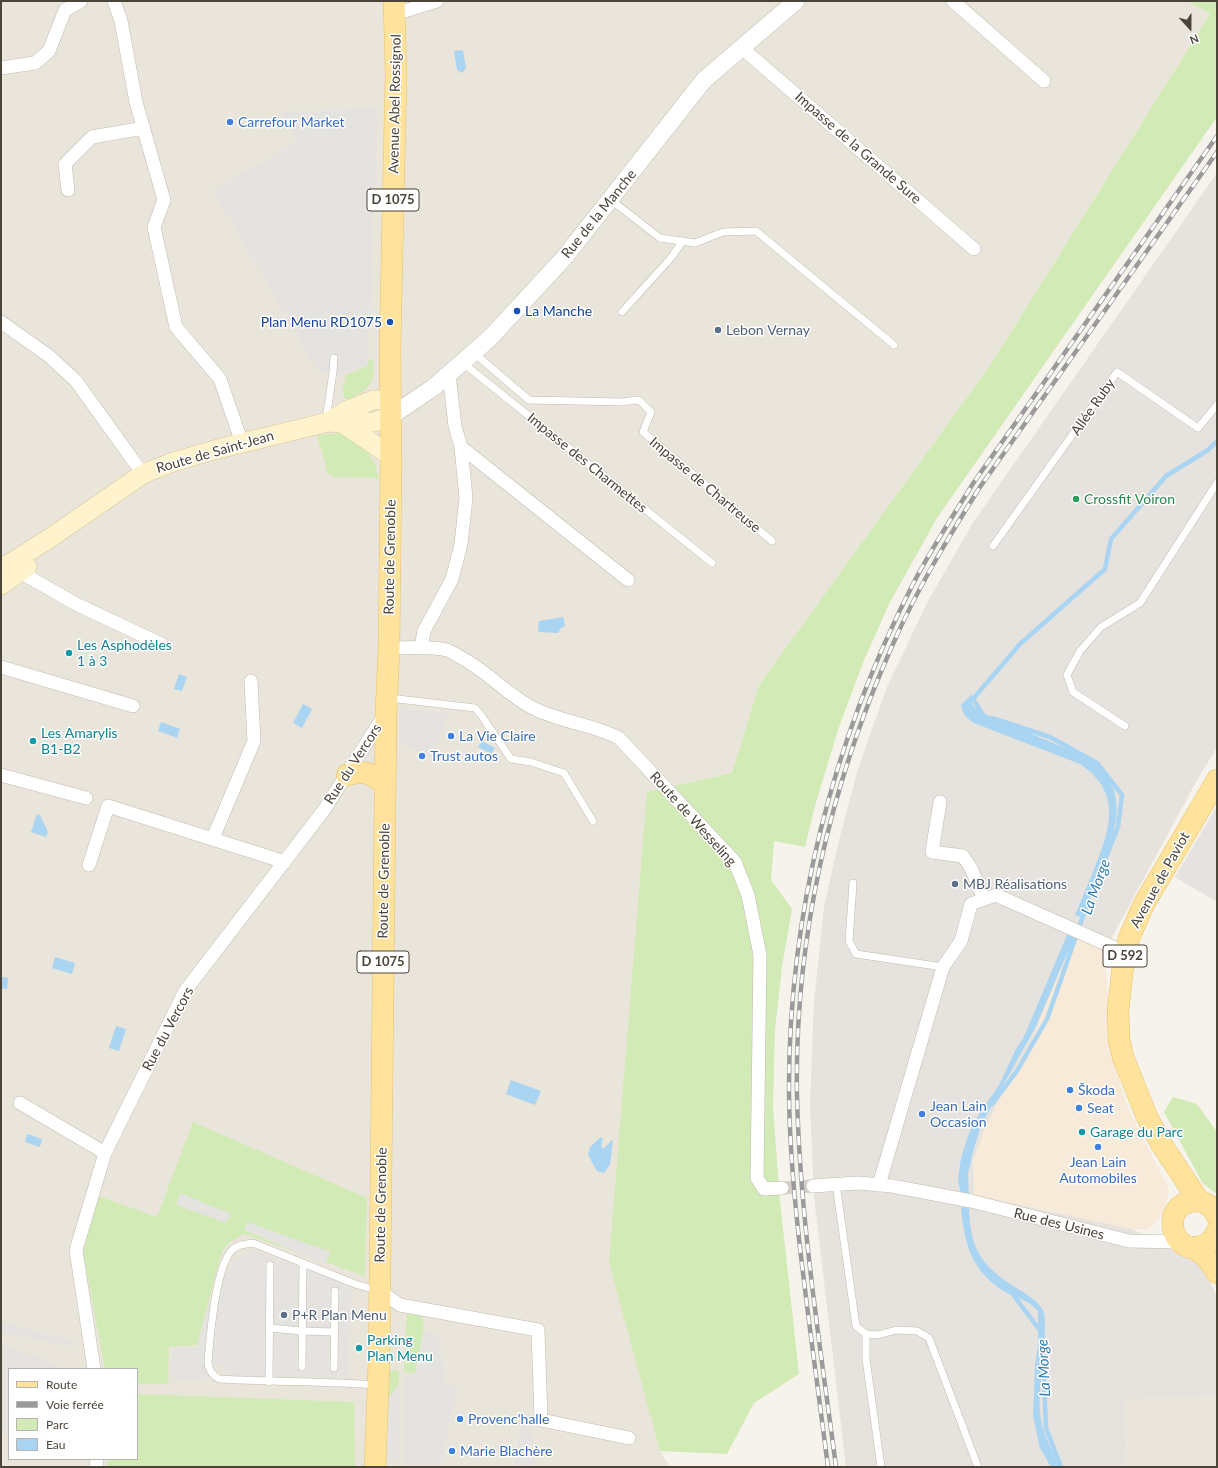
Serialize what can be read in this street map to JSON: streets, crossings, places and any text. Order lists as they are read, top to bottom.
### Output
{
  "streets": {
    "main road": [
      "Avenue Abel Rossignol",
      "D 1075",
      "Route de Saint-Jean",
      "Route de Grenoble",
      "Avenue de Paviot",
      "D 592"
    ],
    "street": [
      "Impasse de la Grande Sure",
      "Rue de la Manche",
      "Rue du Vercors",
      "Route de Wesseling",
      "Rue des Usines"
    ],
    "lane": ["Allée Ruby", "Impasse des Charmettes", "Impasse de Chartreuse"]
  },
  "crossings": [
    ["Avenue Abel Rossignol", "Rue de la Manche"],
    ["Avenue Abel Rossignol", "Route de Saint-Jean"],
    ["Avenue Abel Rossignol", "Route de Grenoble"],
    ["Impasse de la Grande Sure", "Rue de la Manche"],
    ["Rue de la Manche", "Route de Saint-Jean"],
    ["Rue de la Manche", "Impasse des Charmettes"],
    ["Rue de la Manche", "Impasse de Chartreuse"],
    ["Rue de la Manche", "Route de Grenoble"],
    ["Route de Saint-Jean", "Route de Grenoble"],
    ["Impasse des Charmettes", "Impasse de Chartreuse"],
    ["Route de Grenoble", "Rue du Vercors"],
    ["Route de Grenoble", "Route de Wesseling"],
    ["Avenue de Paviot", "Rue des Usines"]
  ],
  "water": ["La Morge"],
  "places": [
    "Carrefour Market",
    "La Manche",
    "Plan Menu RD1075",
    "Lebon Vernay",
    "Crossfit Voiron",
    "Les Asphodèles 1 à 3",
    "La Vie Claire",
    "Les Amarylis B1-B2",
    "Trust autos",
    "MBJ Réalisations",
    "Škoda",
    "Seat",
    "Jean Lain Occasion",
    "Garage du Parc",
    "Jean Lain Automobiles",
    "P+R Plan Menu",
    "Parking Plan Menu",
    "Provenc'halle",
    "Marie Blachère"
  ],
  "legend": [
    "Route",
    "Voie ferrée",
    "Parc",
    "Eau"
  ],
  "north": "bottom"
}
